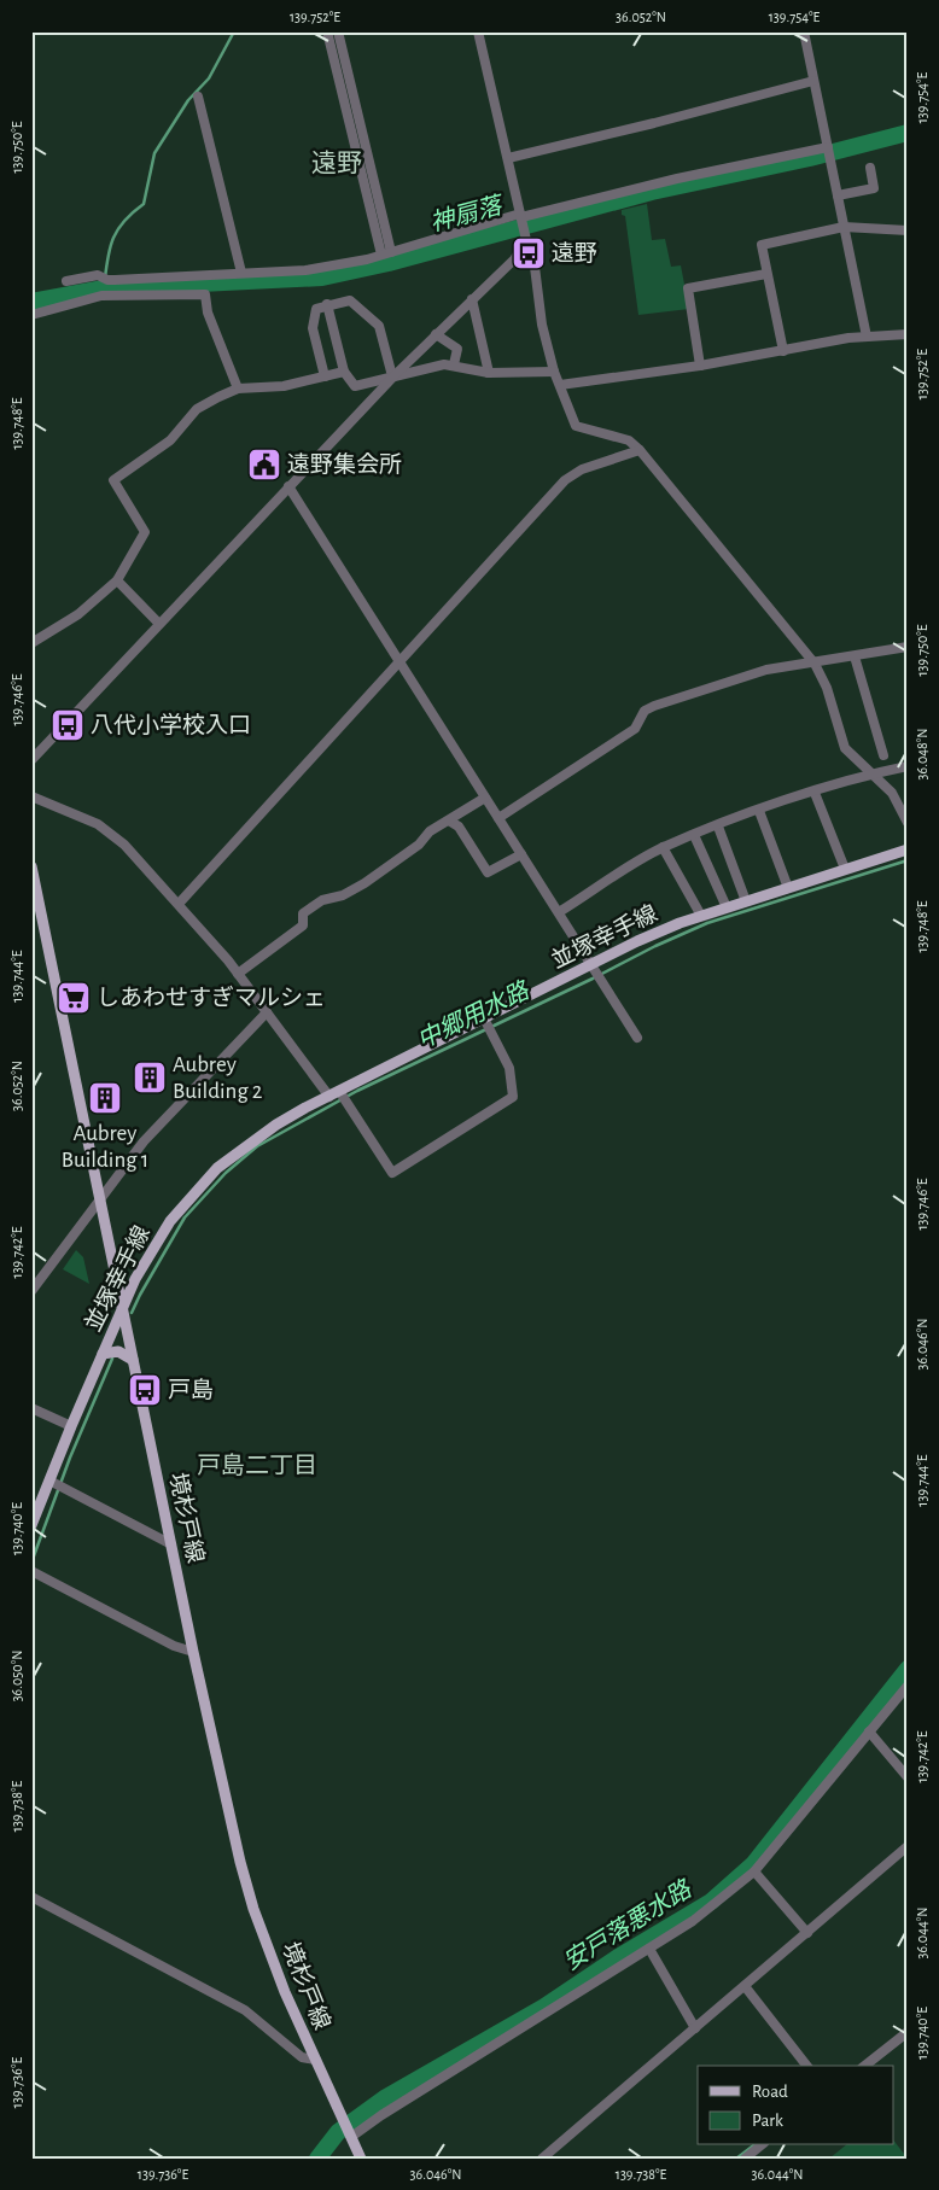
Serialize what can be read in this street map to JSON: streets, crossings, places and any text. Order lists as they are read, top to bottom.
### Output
{
  "streets": {
    "main road": ["並塚幸手線", "境杉戸線"]
  },
  "crossings": [
    ["並塚幸手線", "境杉戸線"]
  ],
  "districts": ["遠野", "戸島二丁目"],
  "water": ["神扇落", "中郷用水路", "安戸落悪水路"],
  "places": {
    "bus stop": ["遠野", "八代小学校入口", "戸島"],
    "public building": ["遠野集会所"],
    "supermarket": ["しあわせすぎマルシェ"],
    "building": ["Aubrey Building 2", "Aubrey Building 1"]
  },
  "legend": ["Road", "Park"],
  "coordinates": [
    "139.752°E",
    "36.052°N",
    "139.754°E",
    "139.750°E",
    "139.748°E",
    "139.746°E",
    "36.048°N",
    "139.744°E",
    "139.742°E",
    "36.046°N",
    "139.740°E",
    "36.050°N",
    "139.738°E",
    "36.044°N",
    "139.736°E"
  ]
}
